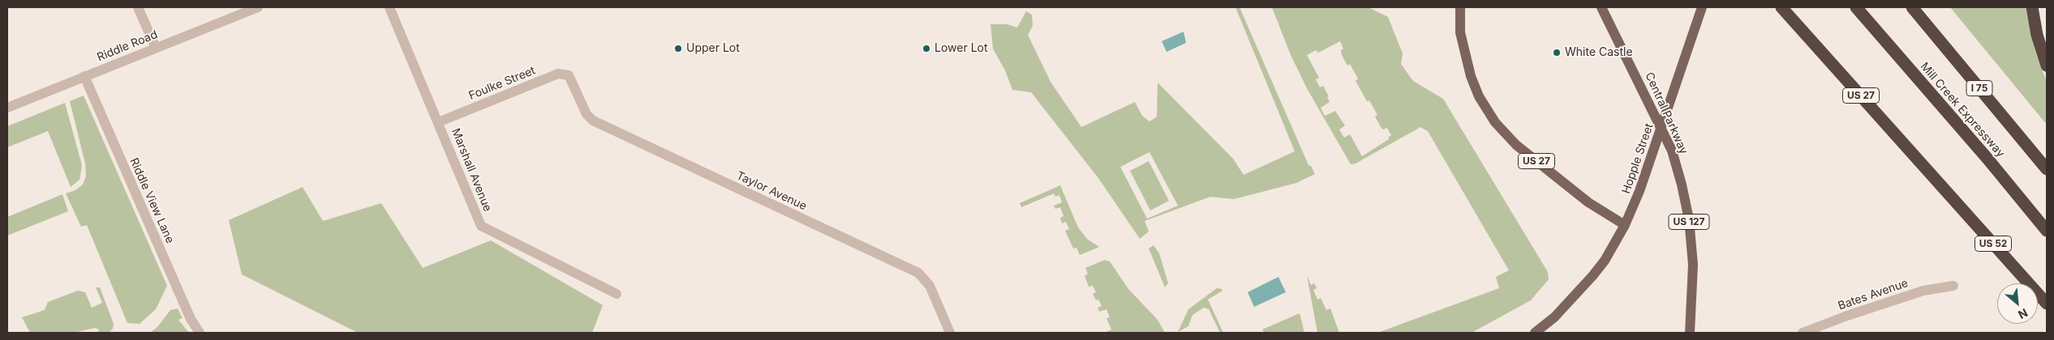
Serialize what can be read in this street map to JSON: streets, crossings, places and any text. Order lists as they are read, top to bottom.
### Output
{
  "streets": {
    "highway": [
      "I 75",
      "US 27",
      "Mill Creek Expressway",
      "US 52"
    ],
    "main road": ["Central Parkway", "Hopple Street", "US 127"],
    "street": [
      "Riddle Road",
      "Foulke Street",
      "Marshall Avenue",
      "Taylor Avenue",
      "Riddle View Lane",
      "Bates Avenue"
    ]
  },
  "crossings": [
    ["Riddle Road", "Riddle View Lane"],
    ["Foulke Street", "Marshall Avenue"],
    ["Foulke Street", "Taylor Avenue"],
    ["US 27", "Hopple Street"],
    ["US 27", "US 52"]
  ],
  "places": ["Upper Lot", "Lower Lot", "White Castle"],
  "north": "bottom right"
}
